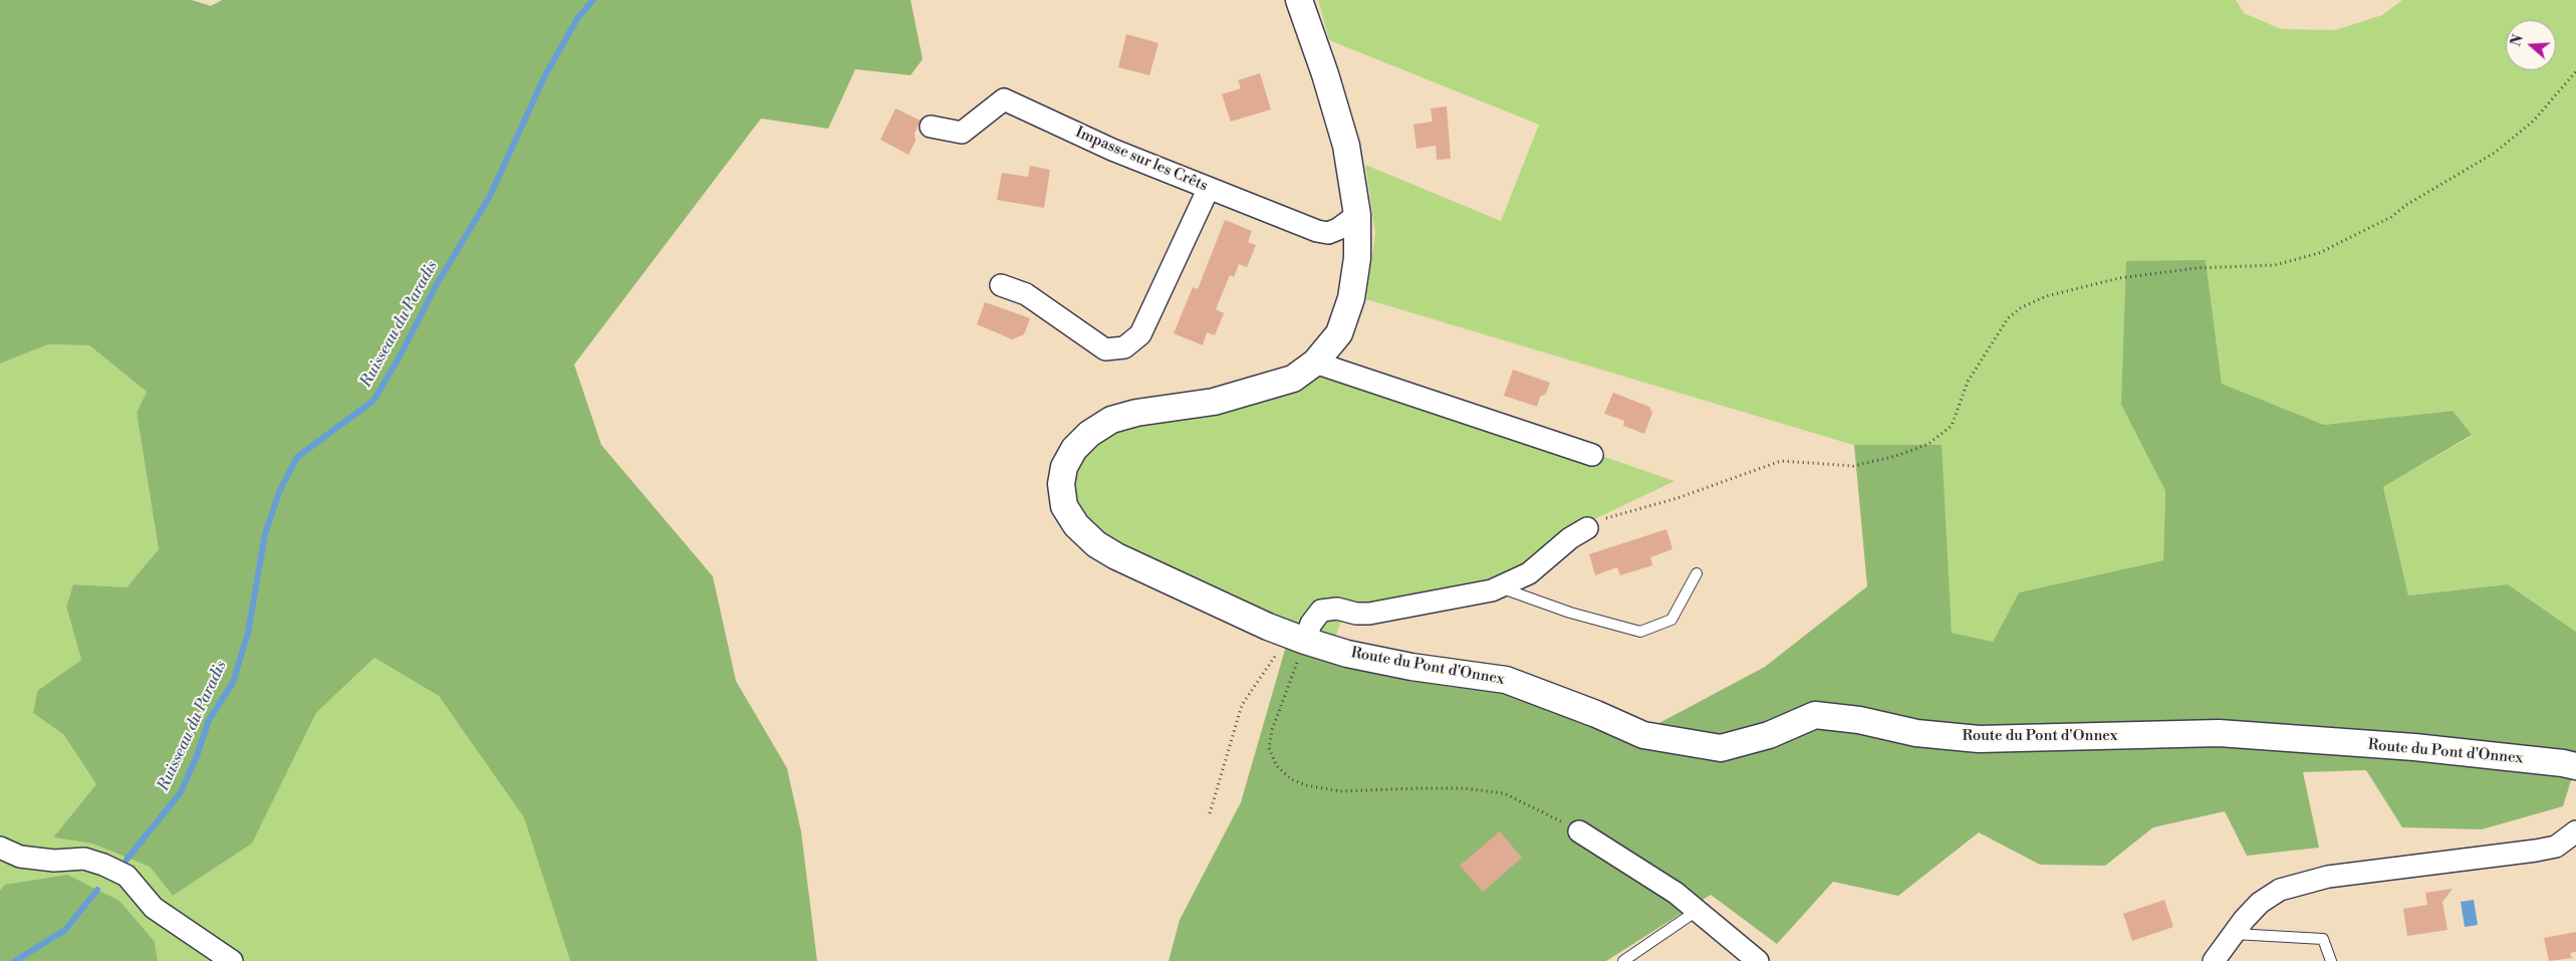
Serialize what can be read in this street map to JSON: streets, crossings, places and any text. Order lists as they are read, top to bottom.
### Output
{
  "streets": {
    "street": ["Impasse sur les Crêts", "Route du Pont d'Onnex"]
  },
  "crossings": [
    ["Impasse sur les Crêts", "Route du Pont d'Onnex"]
  ],
  "water": ["Ruisseau du Paradis"],
  "north": "left"
}
